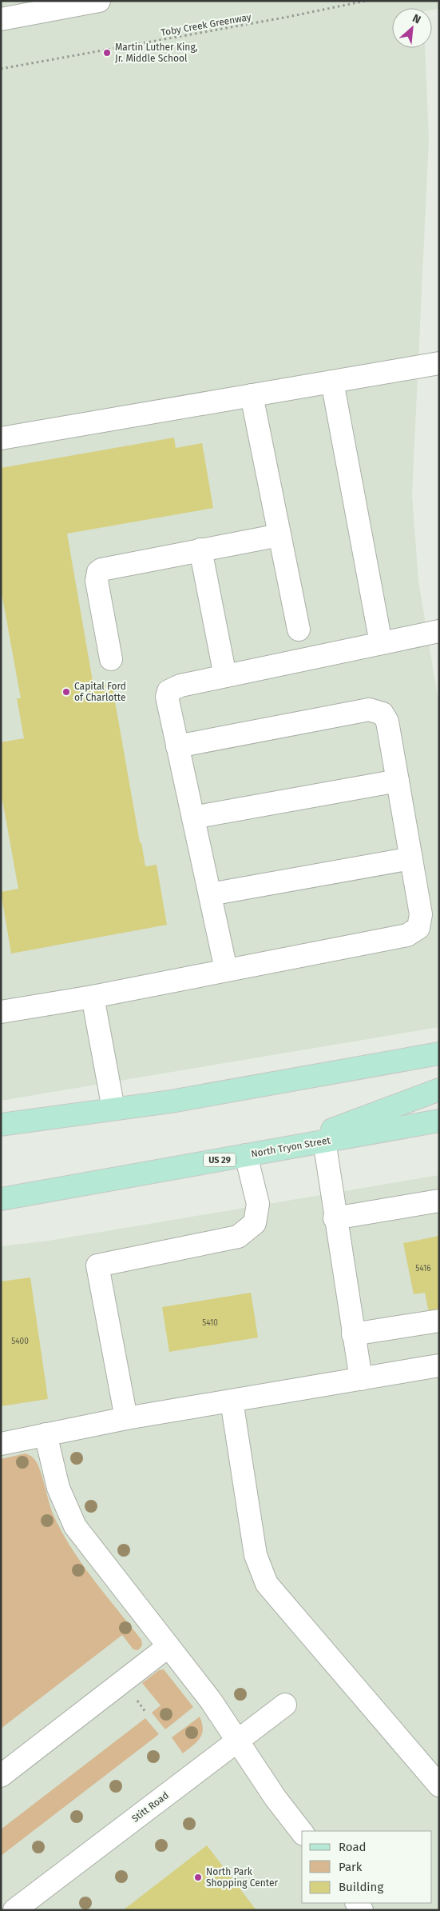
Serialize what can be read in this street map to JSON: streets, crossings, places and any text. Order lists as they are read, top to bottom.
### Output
{
  "streets": {
    "main road": ["North Tryon Street", "US 29"],
    "street": ["Stitt Road"],
    "path": ["Toby Creek Greenway"]
  },
  "places": ["Martin Luther King, Jr. Middle School", "Capital Ford of Charlotte", "North Park Shopping Center"],
  "house_numbers": ["5416", "5410", "5400"],
  "legend": ["Road", "Park", "Building"],
  "north": "top right"
}
